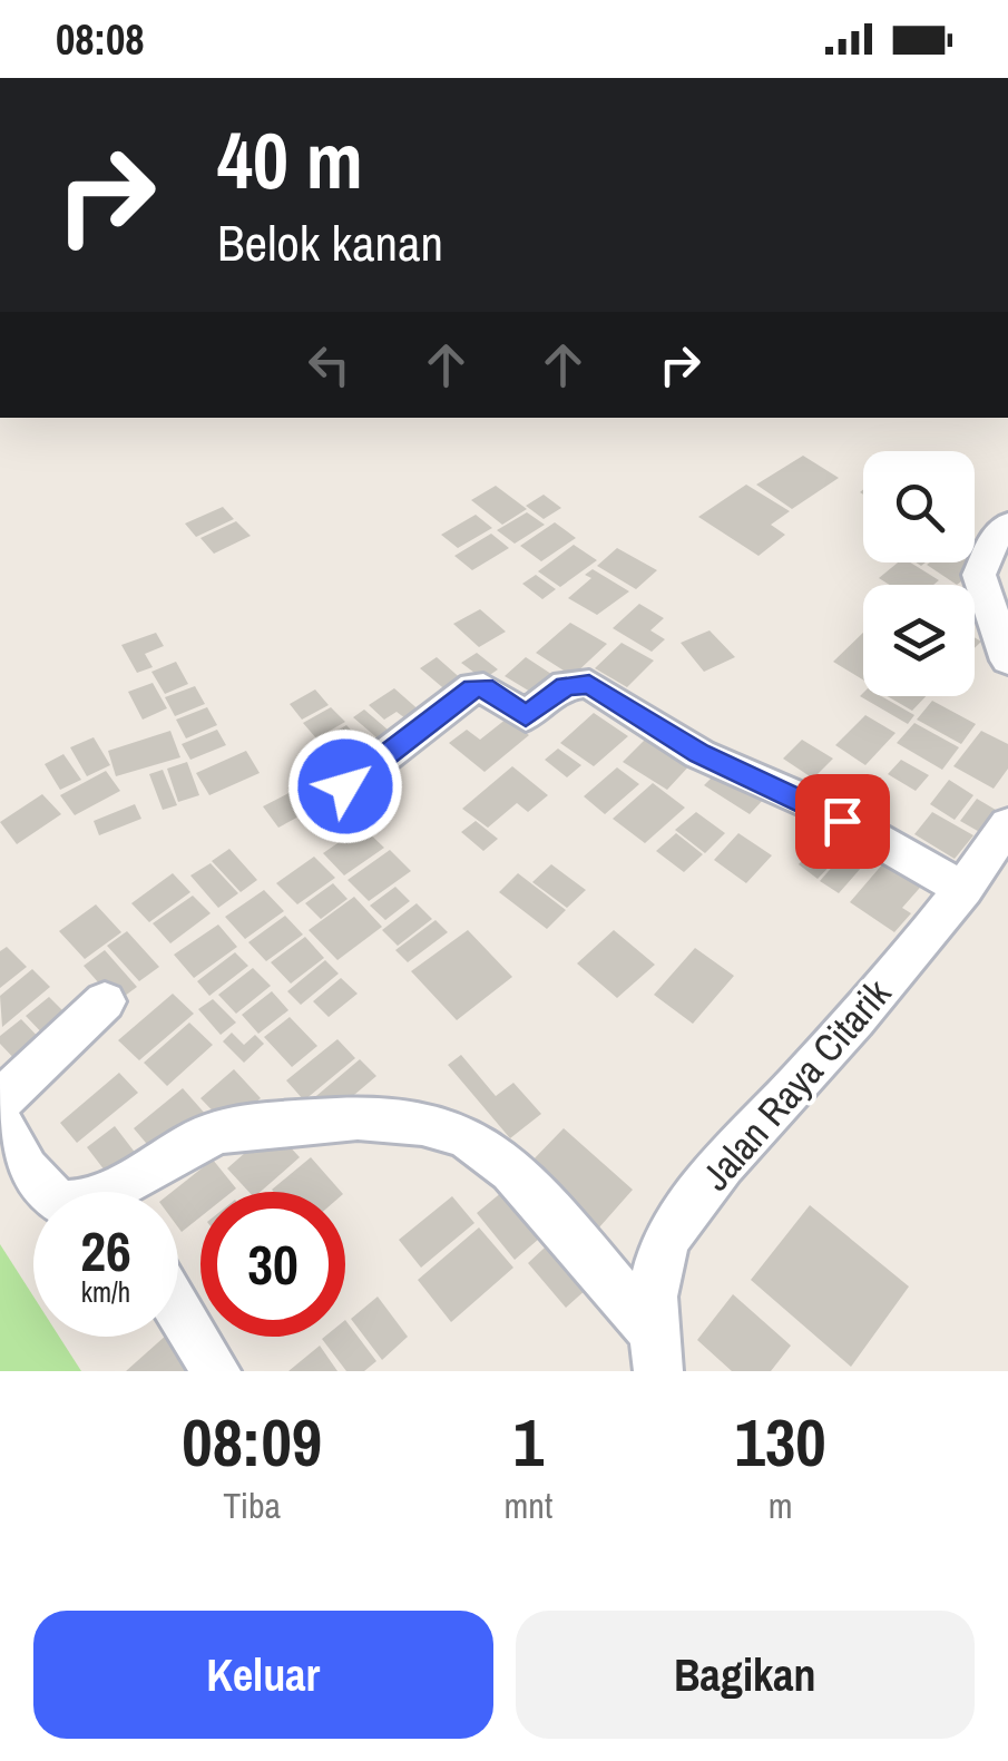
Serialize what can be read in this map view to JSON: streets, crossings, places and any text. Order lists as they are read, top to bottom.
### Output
{
  "streets": {
    "street": ["Jalan Raya Citarik"]
  },
  "page": {
    "status": "08:08",
    "turn": ["40 m", "Belok kanan"],
    "speed": "26 km/h",
    "limit": "30",
    "eta": [
      "08:09",
      "Tiba",
      "1",
      "mnt",
      "130",
      "m"
    ],
    "buttons": ["Keluar", "Bagikan"]
  }
}
